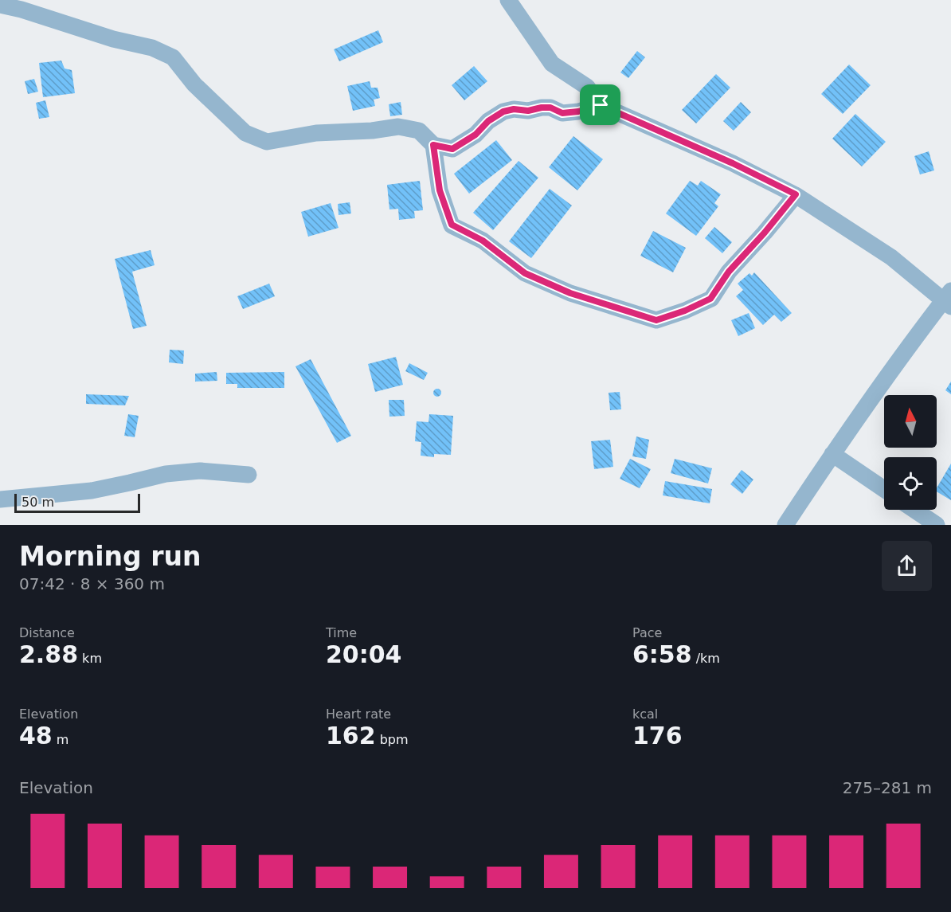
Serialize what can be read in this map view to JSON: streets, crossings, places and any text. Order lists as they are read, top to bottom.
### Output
{
  "scale_bar": "50 m",
  "north": "top",
  "page": {
    "scale": "50 m",
    "heading": ["Morning run", "07:42 · 8 × 360 m"],
    "stats": [
      ["Distance", "2.88 km"],
      ["Time", "20:04"],
      ["Pace", "6:58 /km"],
      ["Elevation", "48 m"],
      ["Heart rate", "162 bpm"],
      ["kcal", "176"]
    ],
    "chart": ["Elevation", "275–281 m"]
  }
}
